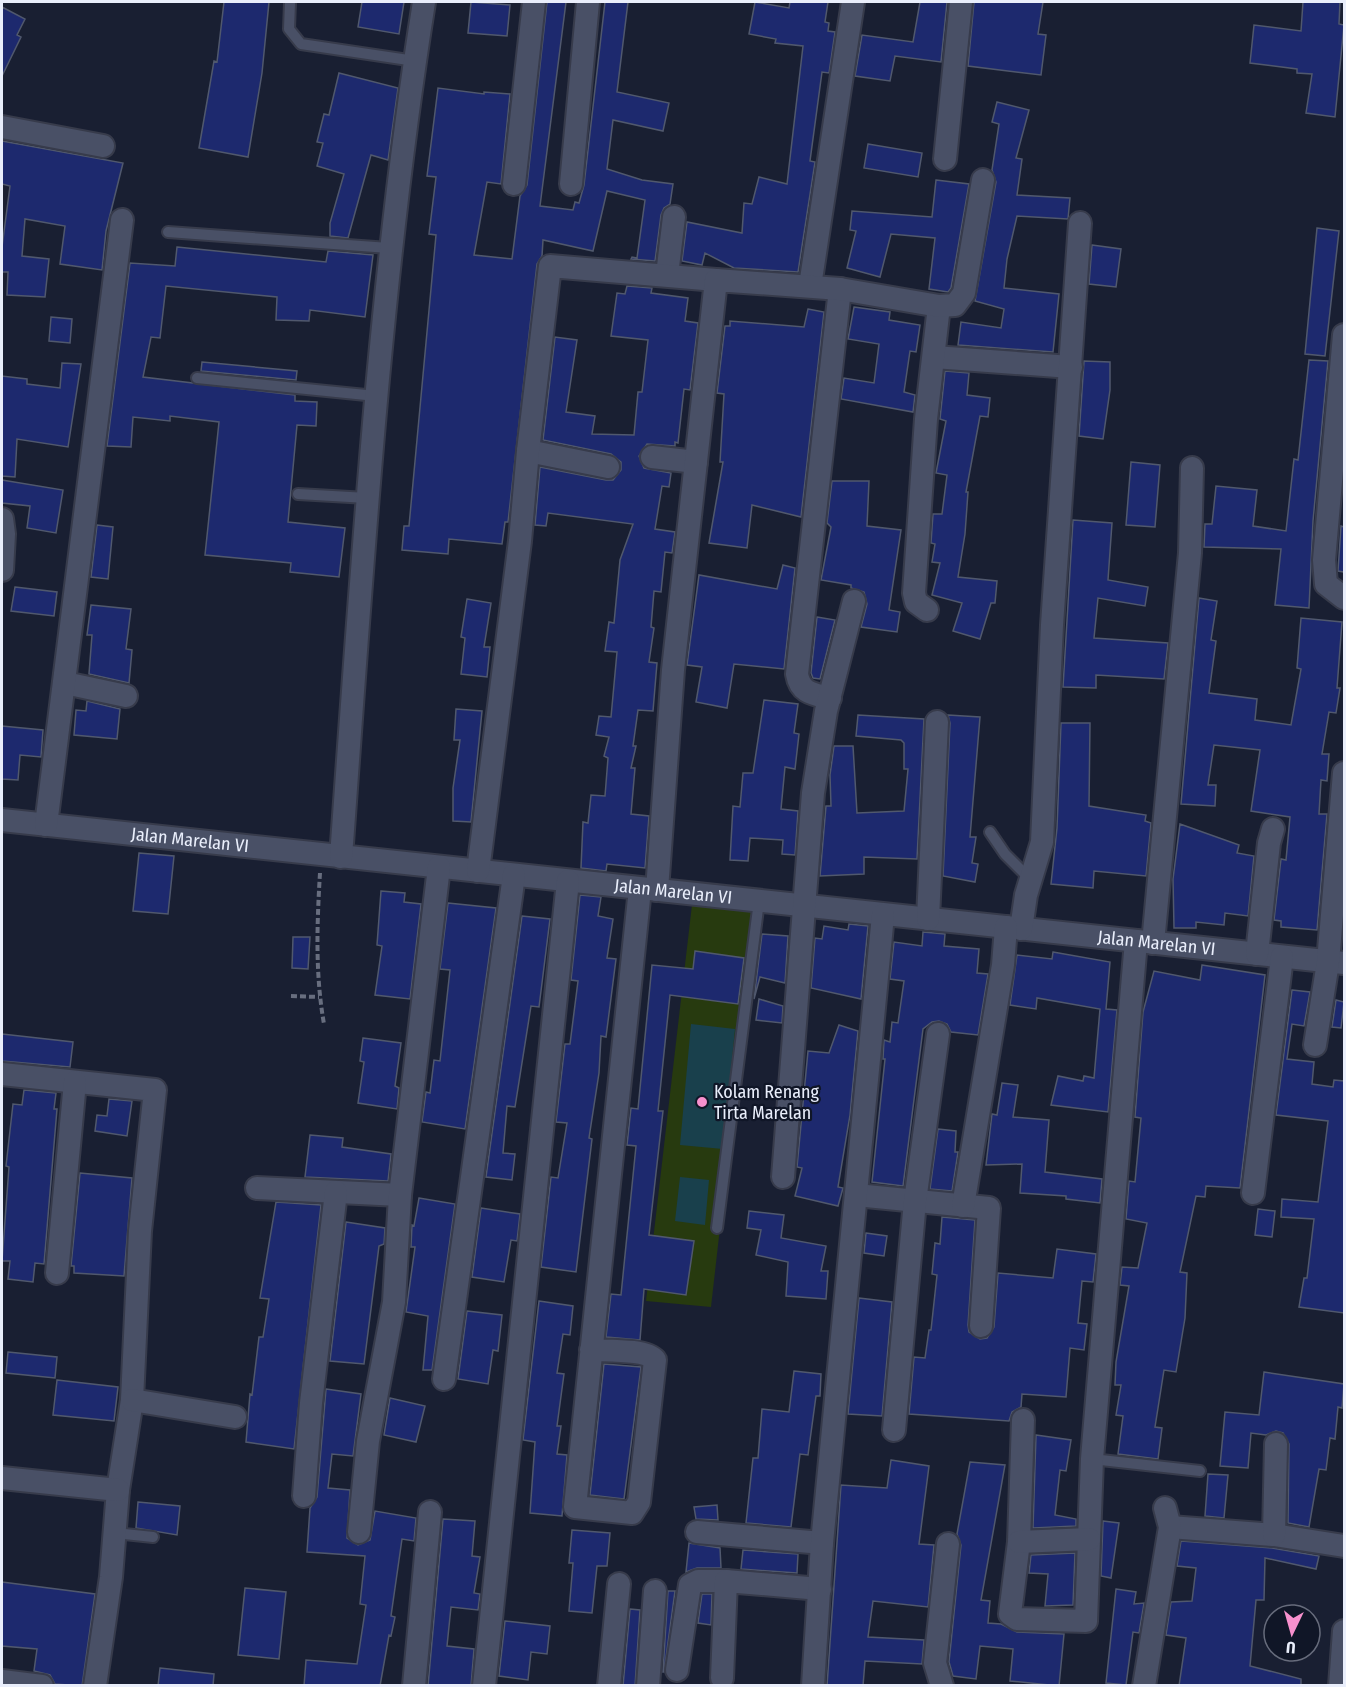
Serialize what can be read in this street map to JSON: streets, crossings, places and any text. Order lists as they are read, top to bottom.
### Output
{
  "streets": {
    "street": ["Jalan Marelan VI"]
  },
  "places": ["Kolam Renang Tirta Marelan"],
  "north": "bottom"
}
